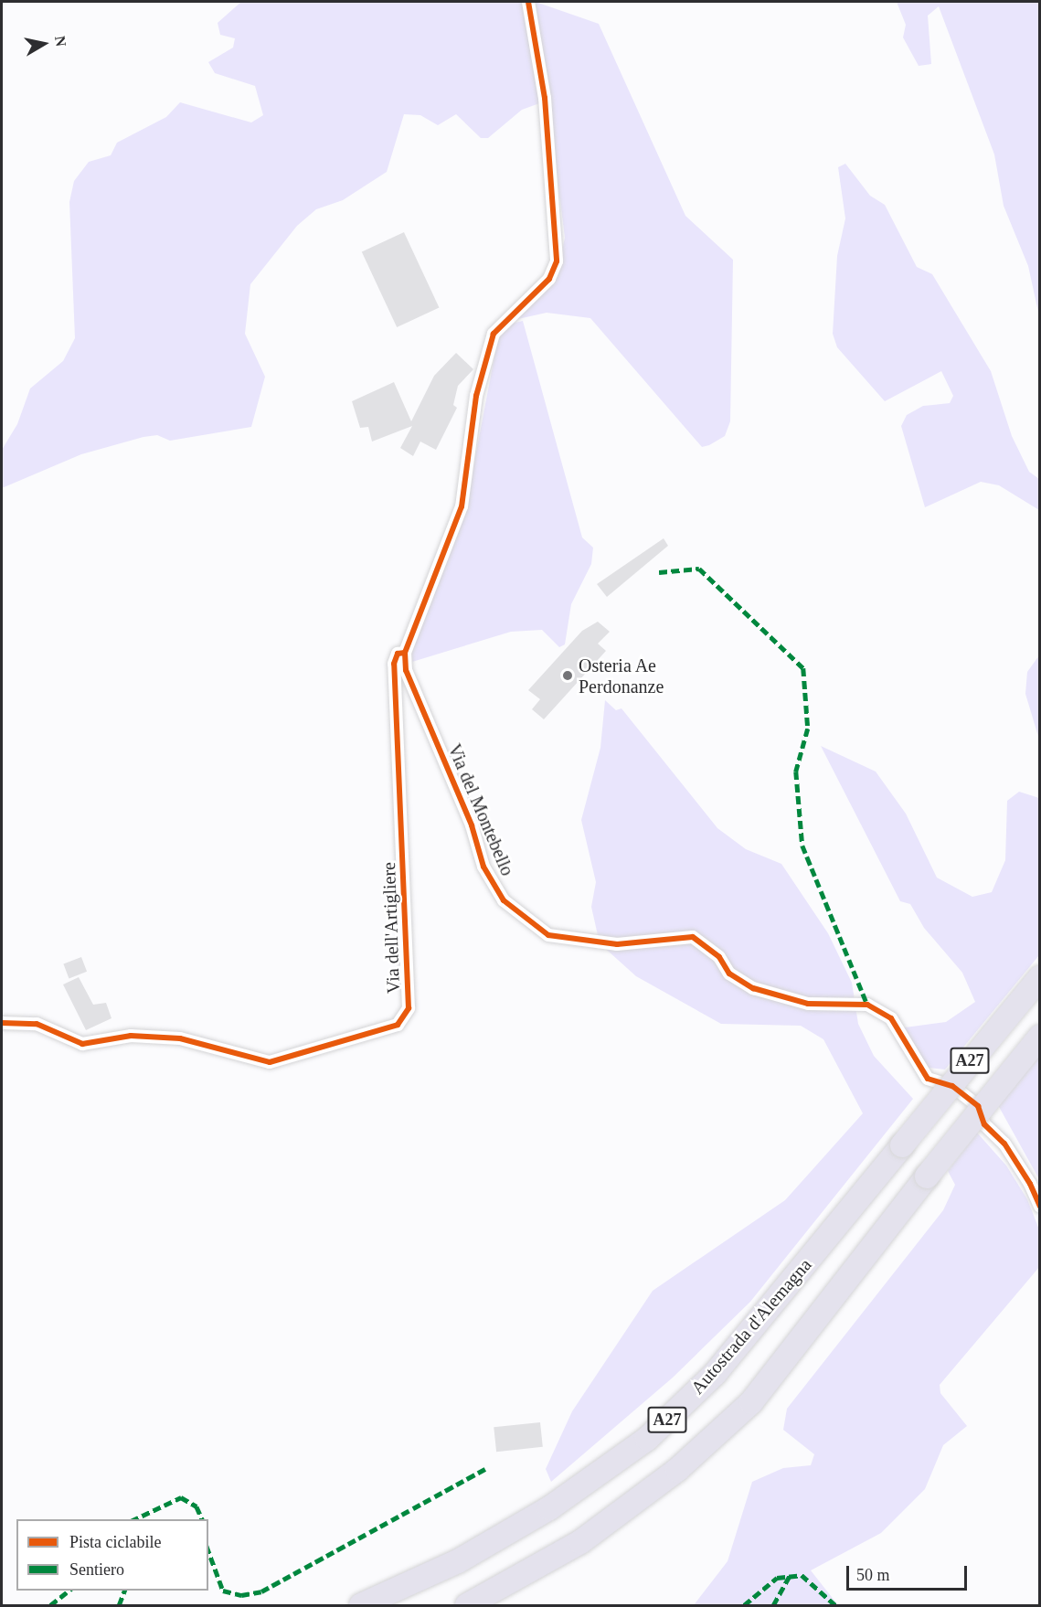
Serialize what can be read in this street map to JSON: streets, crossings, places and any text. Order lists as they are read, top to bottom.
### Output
{
  "streets": {
    "highway": ["A27", "Autostrada d'Alemagna"],
    "street": ["Via del Montebello", "Via dell'Artigliere"]
  },
  "crossings": [
    ["Via del Montebello", "Via dell'Artigliere"]
  ],
  "places": ["Osteria Ae Perdonanze"],
  "legend": ["Pista ciclabile", "Sentiero"],
  "scale_bar": "50 m",
  "north": "right"
}
